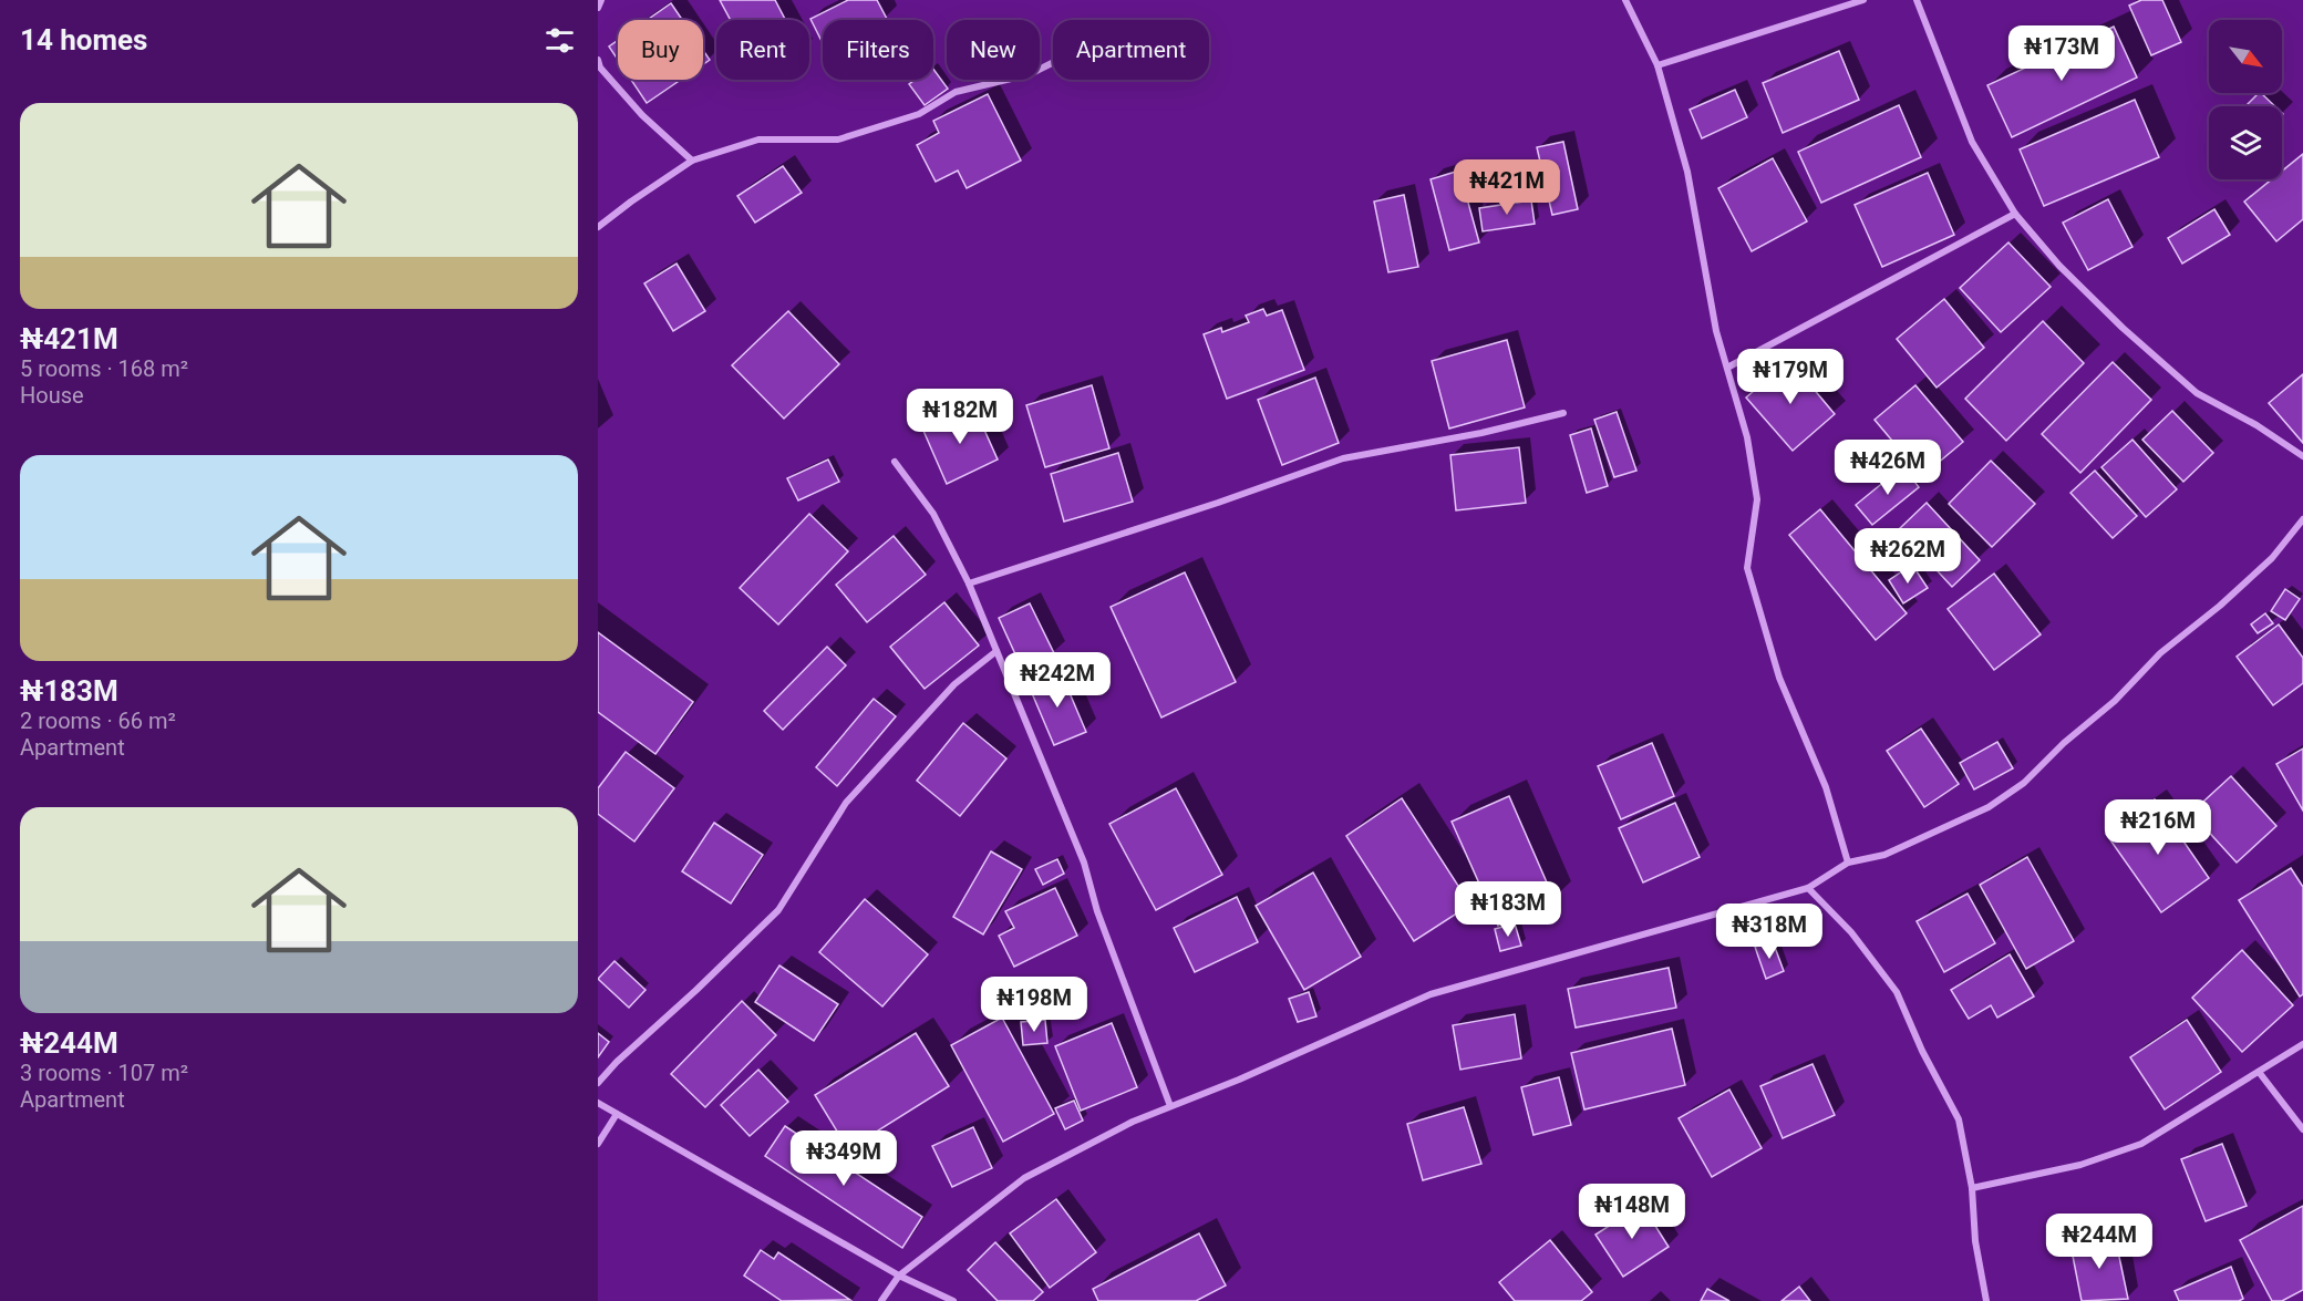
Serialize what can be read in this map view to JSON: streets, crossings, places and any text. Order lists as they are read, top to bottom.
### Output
{
  "north": "bottom right",
  "page": {
    "heading": "14 homes",
    "chip": [
      "Buy",
      "Rent",
      "Filters",
      "New",
      "Apartment"
    ],
    "price": [
      "₦173M",
      "₦421M",
      "₦179M",
      "₦182M",
      "₦426M",
      "₦262M",
      "₦242M",
      "₦216M",
      "₦183M",
      "₦318M",
      "₦198M",
      "₦349M",
      "₦148M",
      "₦244M"
    ],
    "list": [
      {
        "name": "₦421M",
        "note": "5 rooms · 168 m² · House"
      },
      {
        "name": "₦183M",
        "note": "2 rooms · 66 m² · Apartment"
      },
      {
        "name": "₦244M",
        "note": "3 rooms · 107 m² · Apartment"
      }
    ]
  }
}
